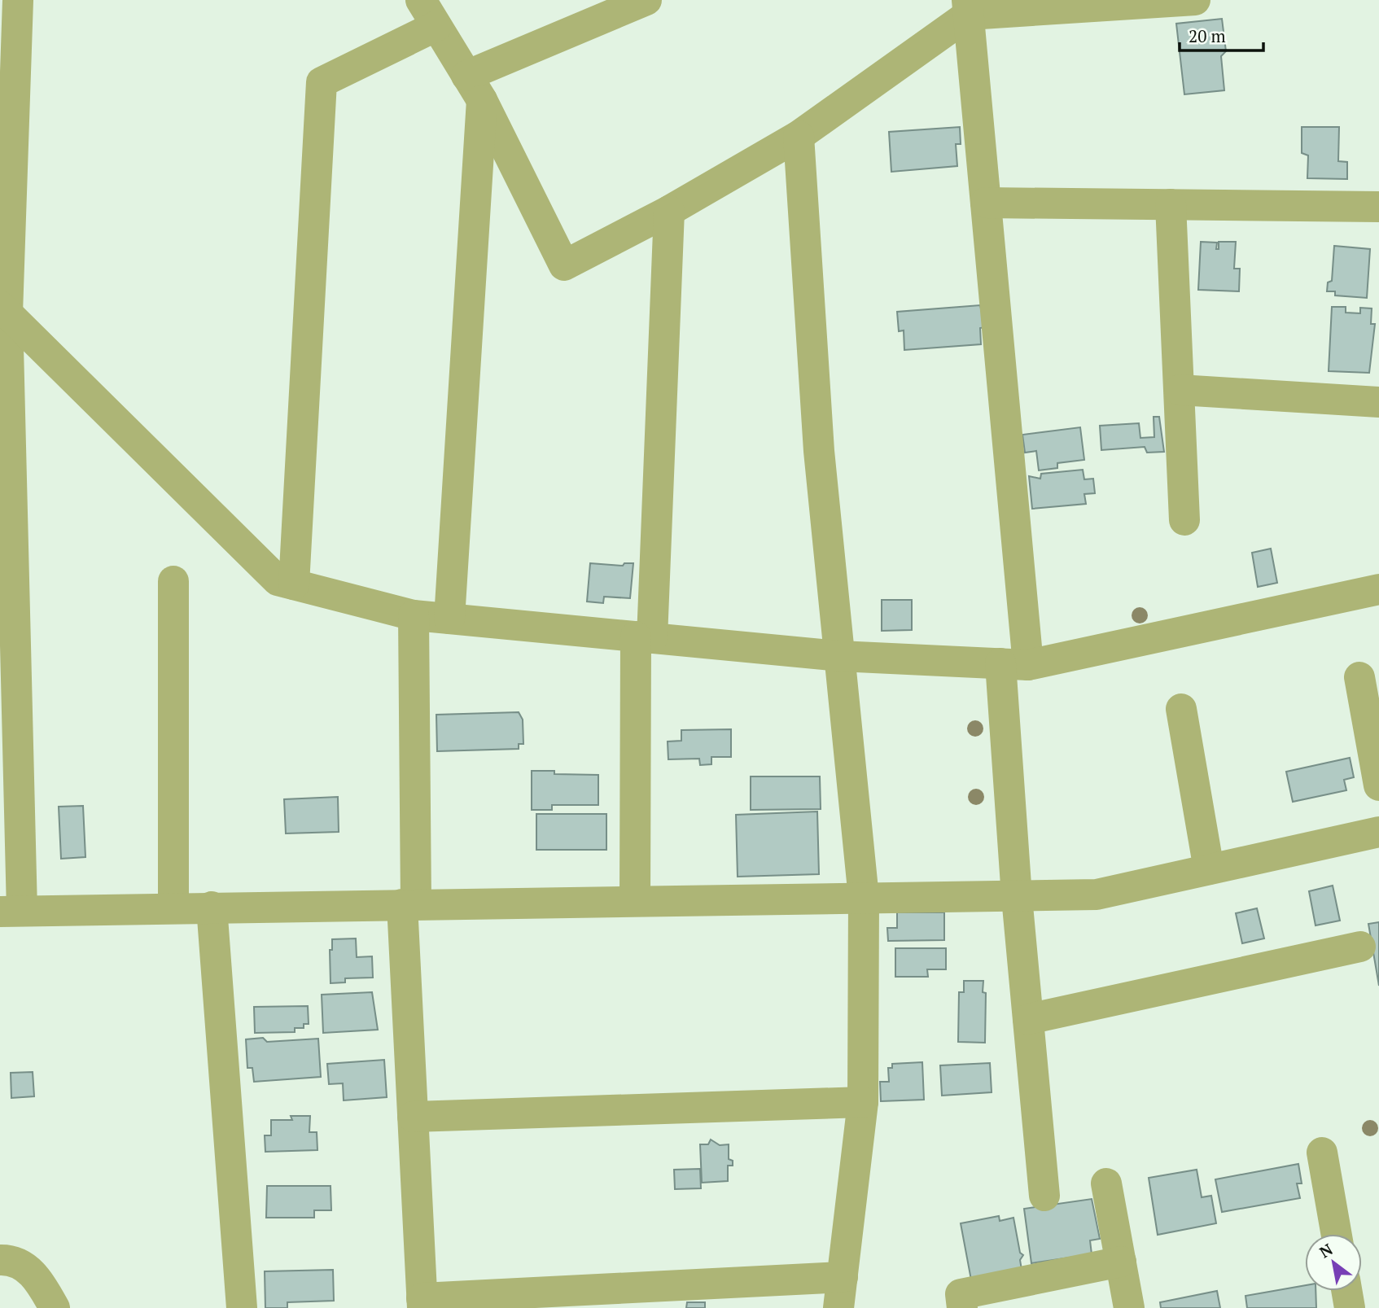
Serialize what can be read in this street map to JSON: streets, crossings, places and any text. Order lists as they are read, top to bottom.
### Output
{
  "scale_bar": "20 m",
  "north": "top left"
}
